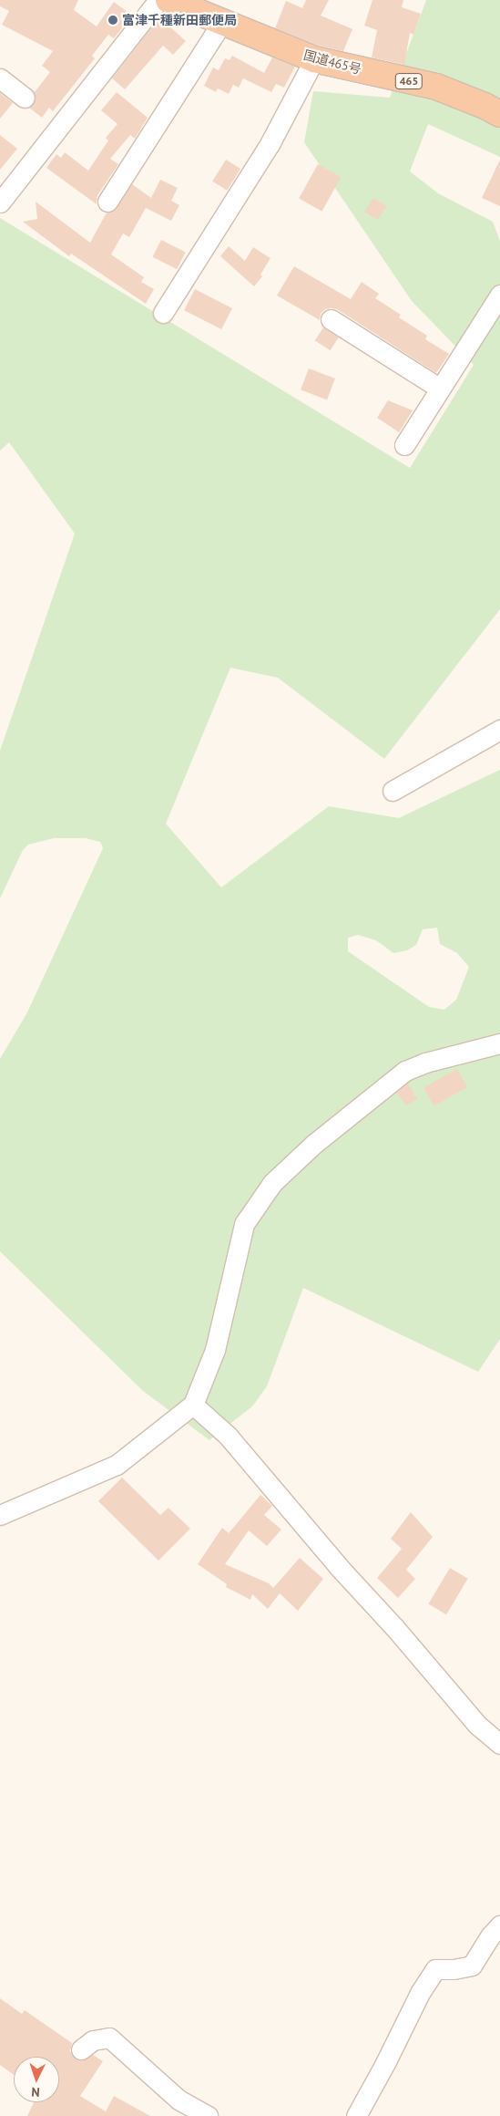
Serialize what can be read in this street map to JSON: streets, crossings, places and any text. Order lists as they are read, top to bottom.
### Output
{
  "streets": {
    "highway": ["国道465号", "465"]
  },
  "places": ["富津千種新田郵便局"],
  "north": "bottom"
}
